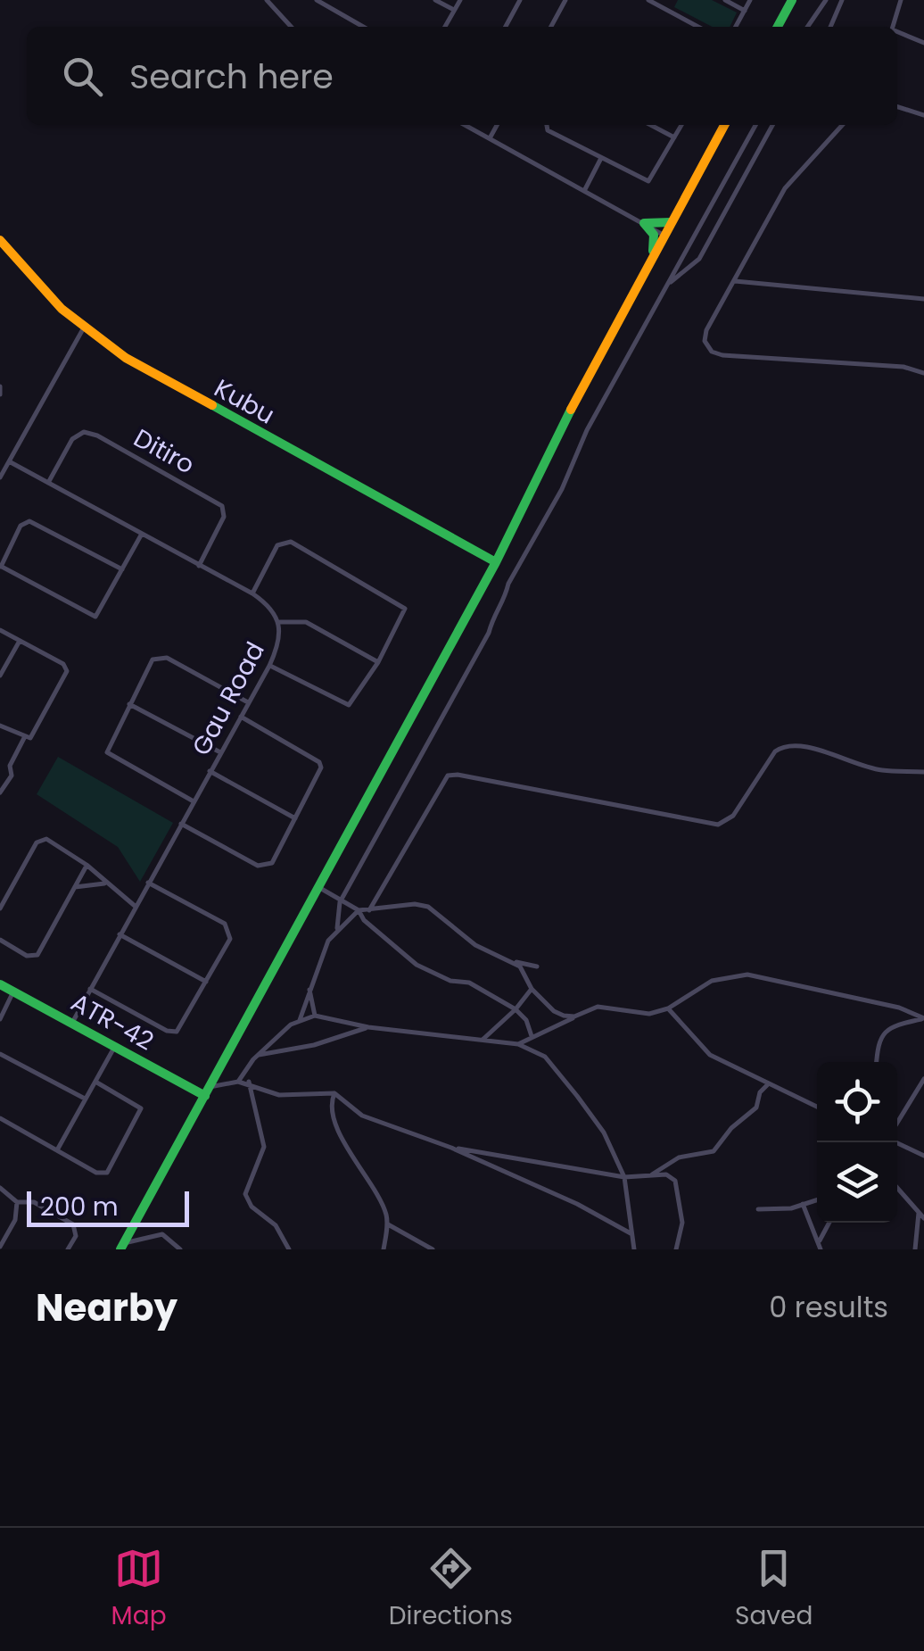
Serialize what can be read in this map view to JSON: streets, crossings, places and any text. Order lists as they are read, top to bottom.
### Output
{
  "streets": {
    "main road": ["Kubu", "ATR-42"],
    "street": ["Ditiro", "Gau Road"]
  },
  "crossings": [
    ["Ditiro", "Gau Road"],
    ["Gau Road", "ATR-42"]
  ],
  "scale_bar": "200 m",
  "page": {
    "search": "Search here",
    "scale": "200 m",
    "heading": ["Nearby", "0 results"],
    "nav": ["Map", "Directions", "Saved"]
  }
}
